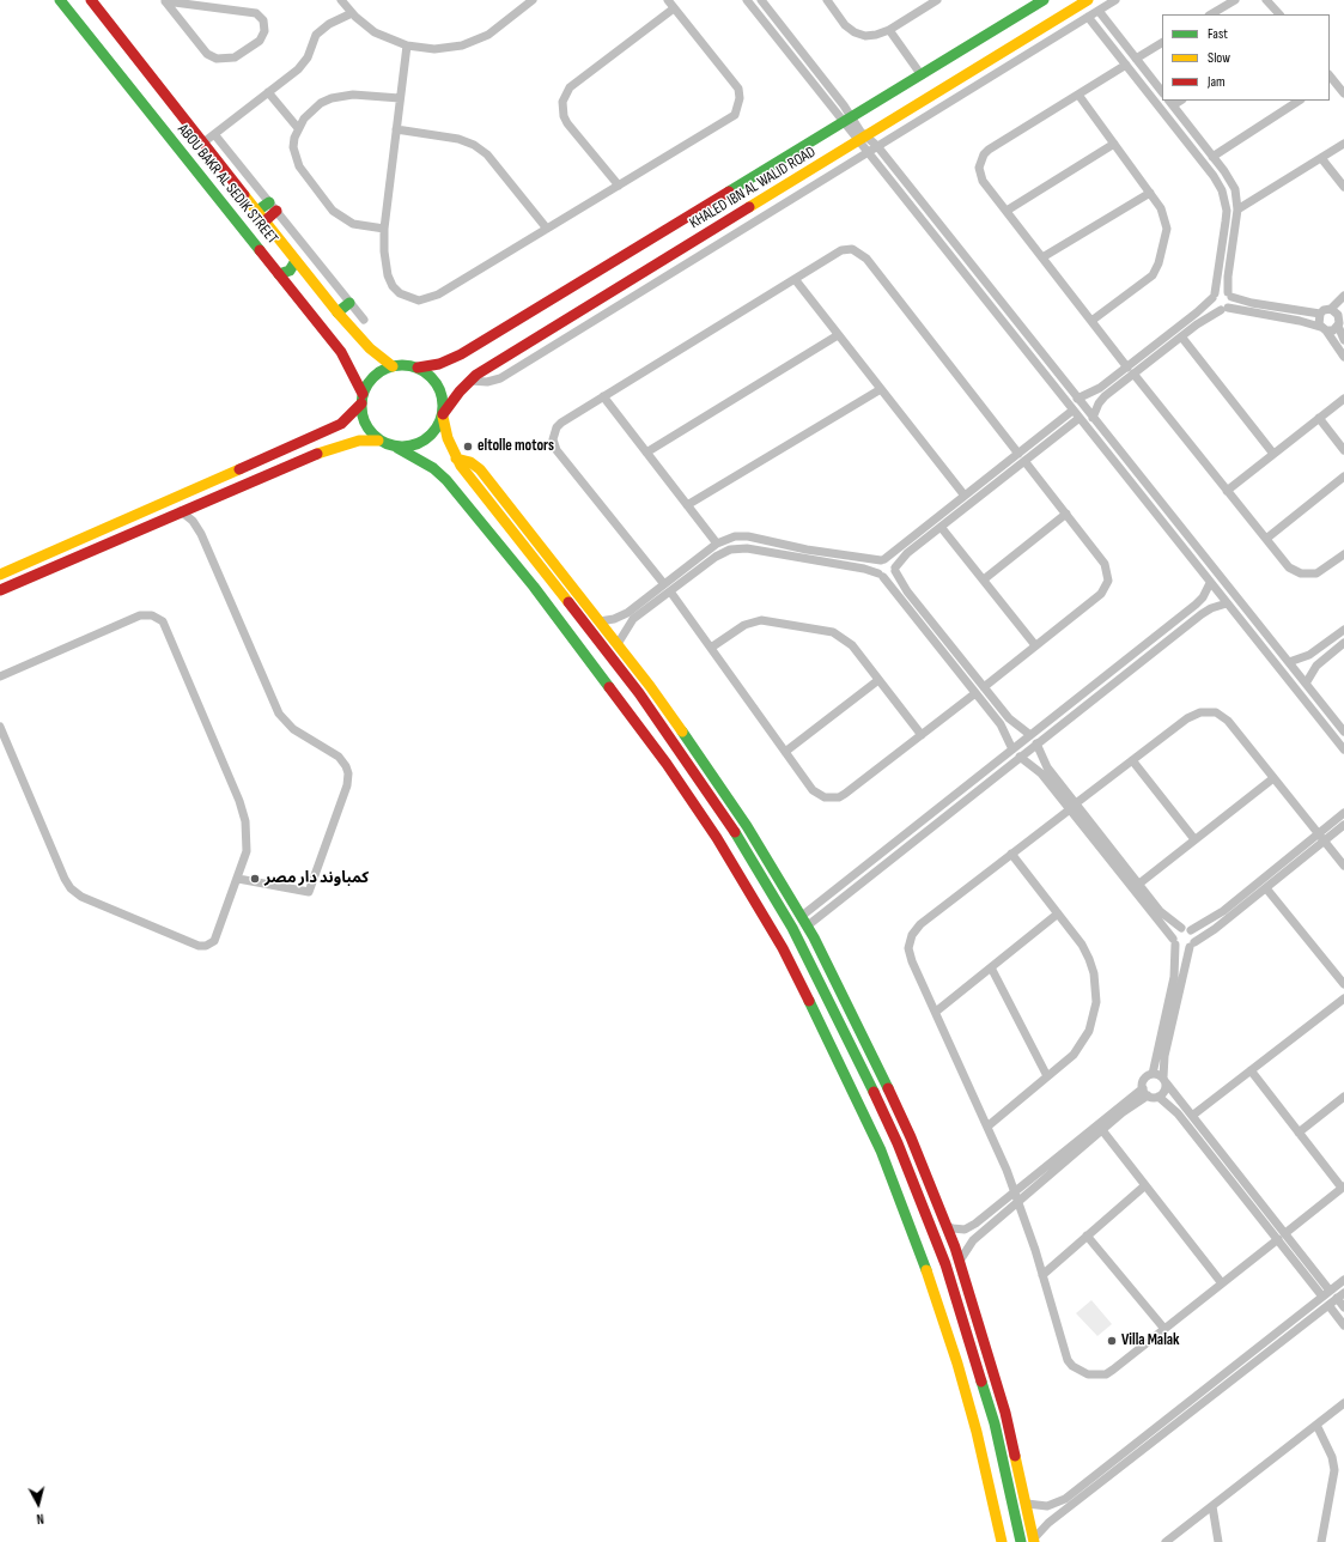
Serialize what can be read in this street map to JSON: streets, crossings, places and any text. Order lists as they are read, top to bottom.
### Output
{
  "streets": {
    "main road": ["ABOU BAKR AL SEDIK STREET", "KHALED IBN AL WALID ROAD"]
  },
  "crossings": [
    ["ABOU BAKR AL SEDIK STREET", "KHALED IBN AL WALID ROAD"]
  ],
  "places": ["eltolle motors", "كمباوند دار مصر", "Villa Malak"],
  "legend": ["Fast", "Slow", "Jam"],
  "north": "bottom"
}
